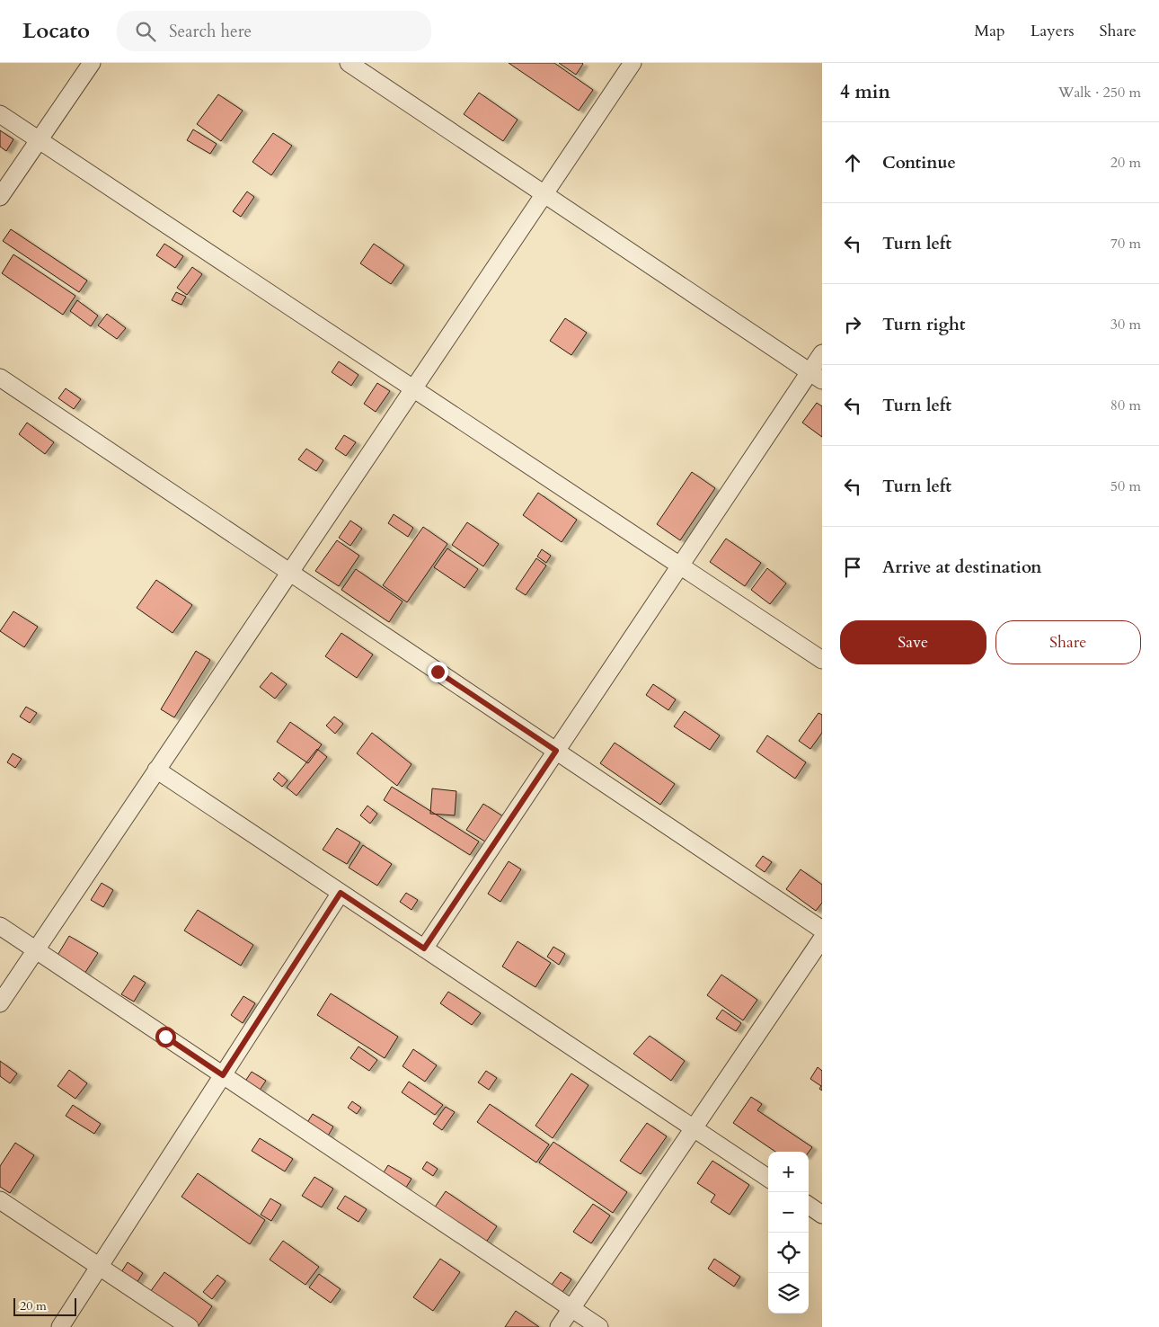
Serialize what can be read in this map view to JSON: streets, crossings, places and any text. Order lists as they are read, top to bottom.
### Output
{
  "scale_bar": "20 m",
  "page": {
    "header": "Locato",
    "search": "Search here",
    "nav": ["Map", "Layers", "Share"],
    "heading": ["4 min", "Walk · 250 m"],
    "list": [
      ["Continue", "20 m"],
      ["Turn left", "70 m"],
      ["Turn right", "30 m"],
      ["Turn left", "80 m"],
      ["Turn left", "50 m"],
      "Arrive at destination"
    ],
    "buttons": ["Save", "Share"],
    "map_buttons": ["+", "−"],
    "scale": "20 m"
  }
}
